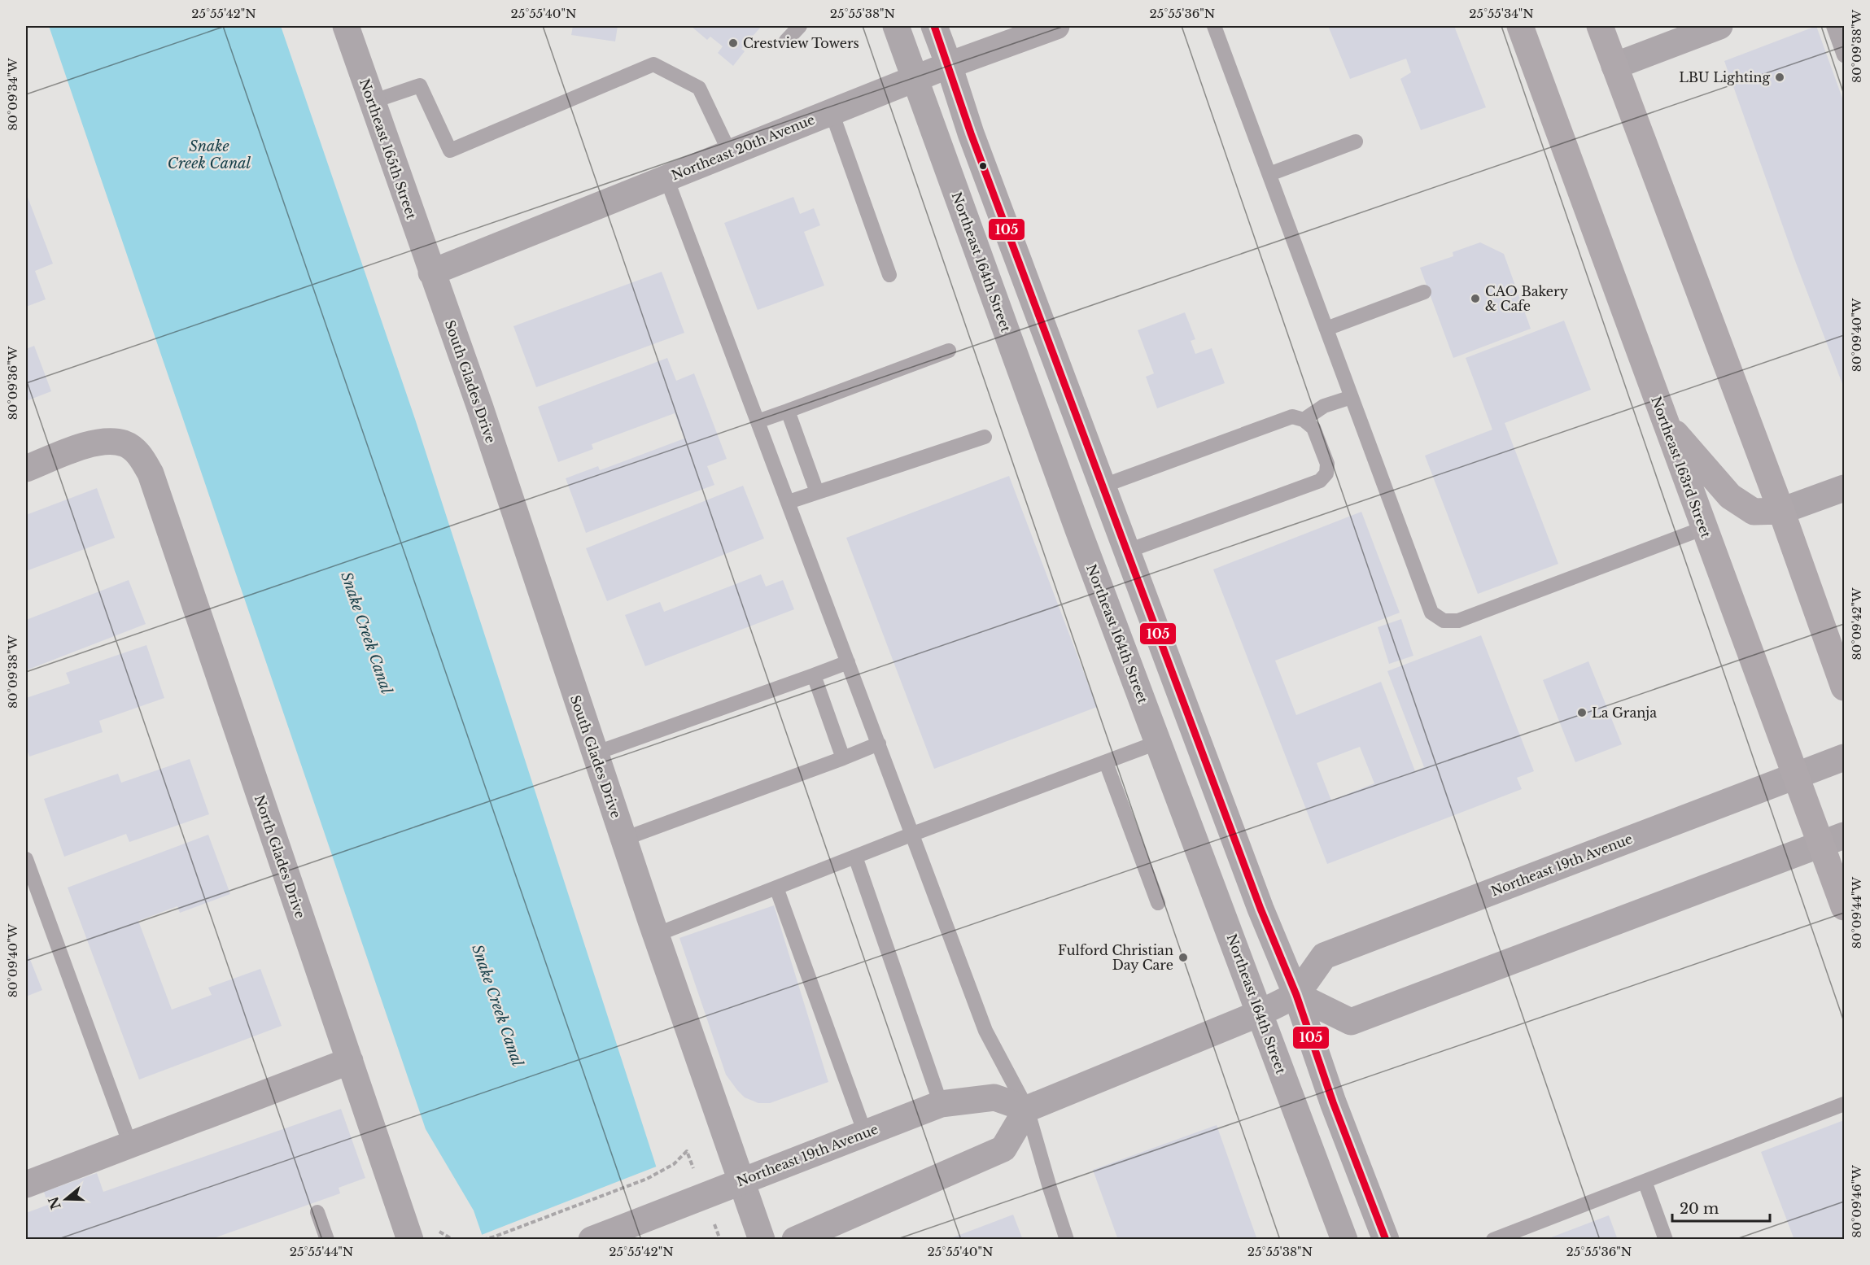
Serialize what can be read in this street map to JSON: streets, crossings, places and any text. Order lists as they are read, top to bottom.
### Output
{
  "streets": {
    "main road": ["Northeast 163rd Street"],
    "street": [
      "Northeast 20th Avenue",
      "Northeast 165th Street",
      "Northeast 164th Street",
      "South Glades Drive",
      "North Glades Drive",
      "Northeast 19th Avenue"
    ]
  },
  "crossings": [
    ["Northeast 20th Avenue", "Northeast 165th Street"],
    ["Northeast 20th Avenue", "Northeast 164th Street"],
    ["Northeast 20th Avenue", "South Glades Drive"],
    ["Northeast 165th Street", "South Glades Drive"],
    ["Northeast 164th Street", "Northeast 19th Avenue"],
    ["South Glades Drive", "Northeast 19th Avenue"],
    ["Northeast 163rd Street", "Northeast 19th Avenue"]
  ],
  "water": ["Snake Creek Canal"],
  "places": [
    "Crestview Towers",
    "LBU Lighting",
    "CAO Bakery & Cafe",
    "La Granja",
    "Fulford Christian Day Care"
  ],
  "lines": ["transit line 105"],
  "scale_bar": "20 m",
  "north": "left",
  "coordinates": [
    "25°55'42\"N",
    "25°55'40\"N",
    "25°55'38\"N",
    "25°55'36\"N",
    "25°55'34\"N",
    "80°09'38\"W",
    "80°09'34\"W",
    "80°09'40\"W",
    "80°09'36\"W",
    "80°09'42\"W",
    "80°09'44\"W",
    "80°09'46\"W",
    "25°55'44\"N"
  ]
}
